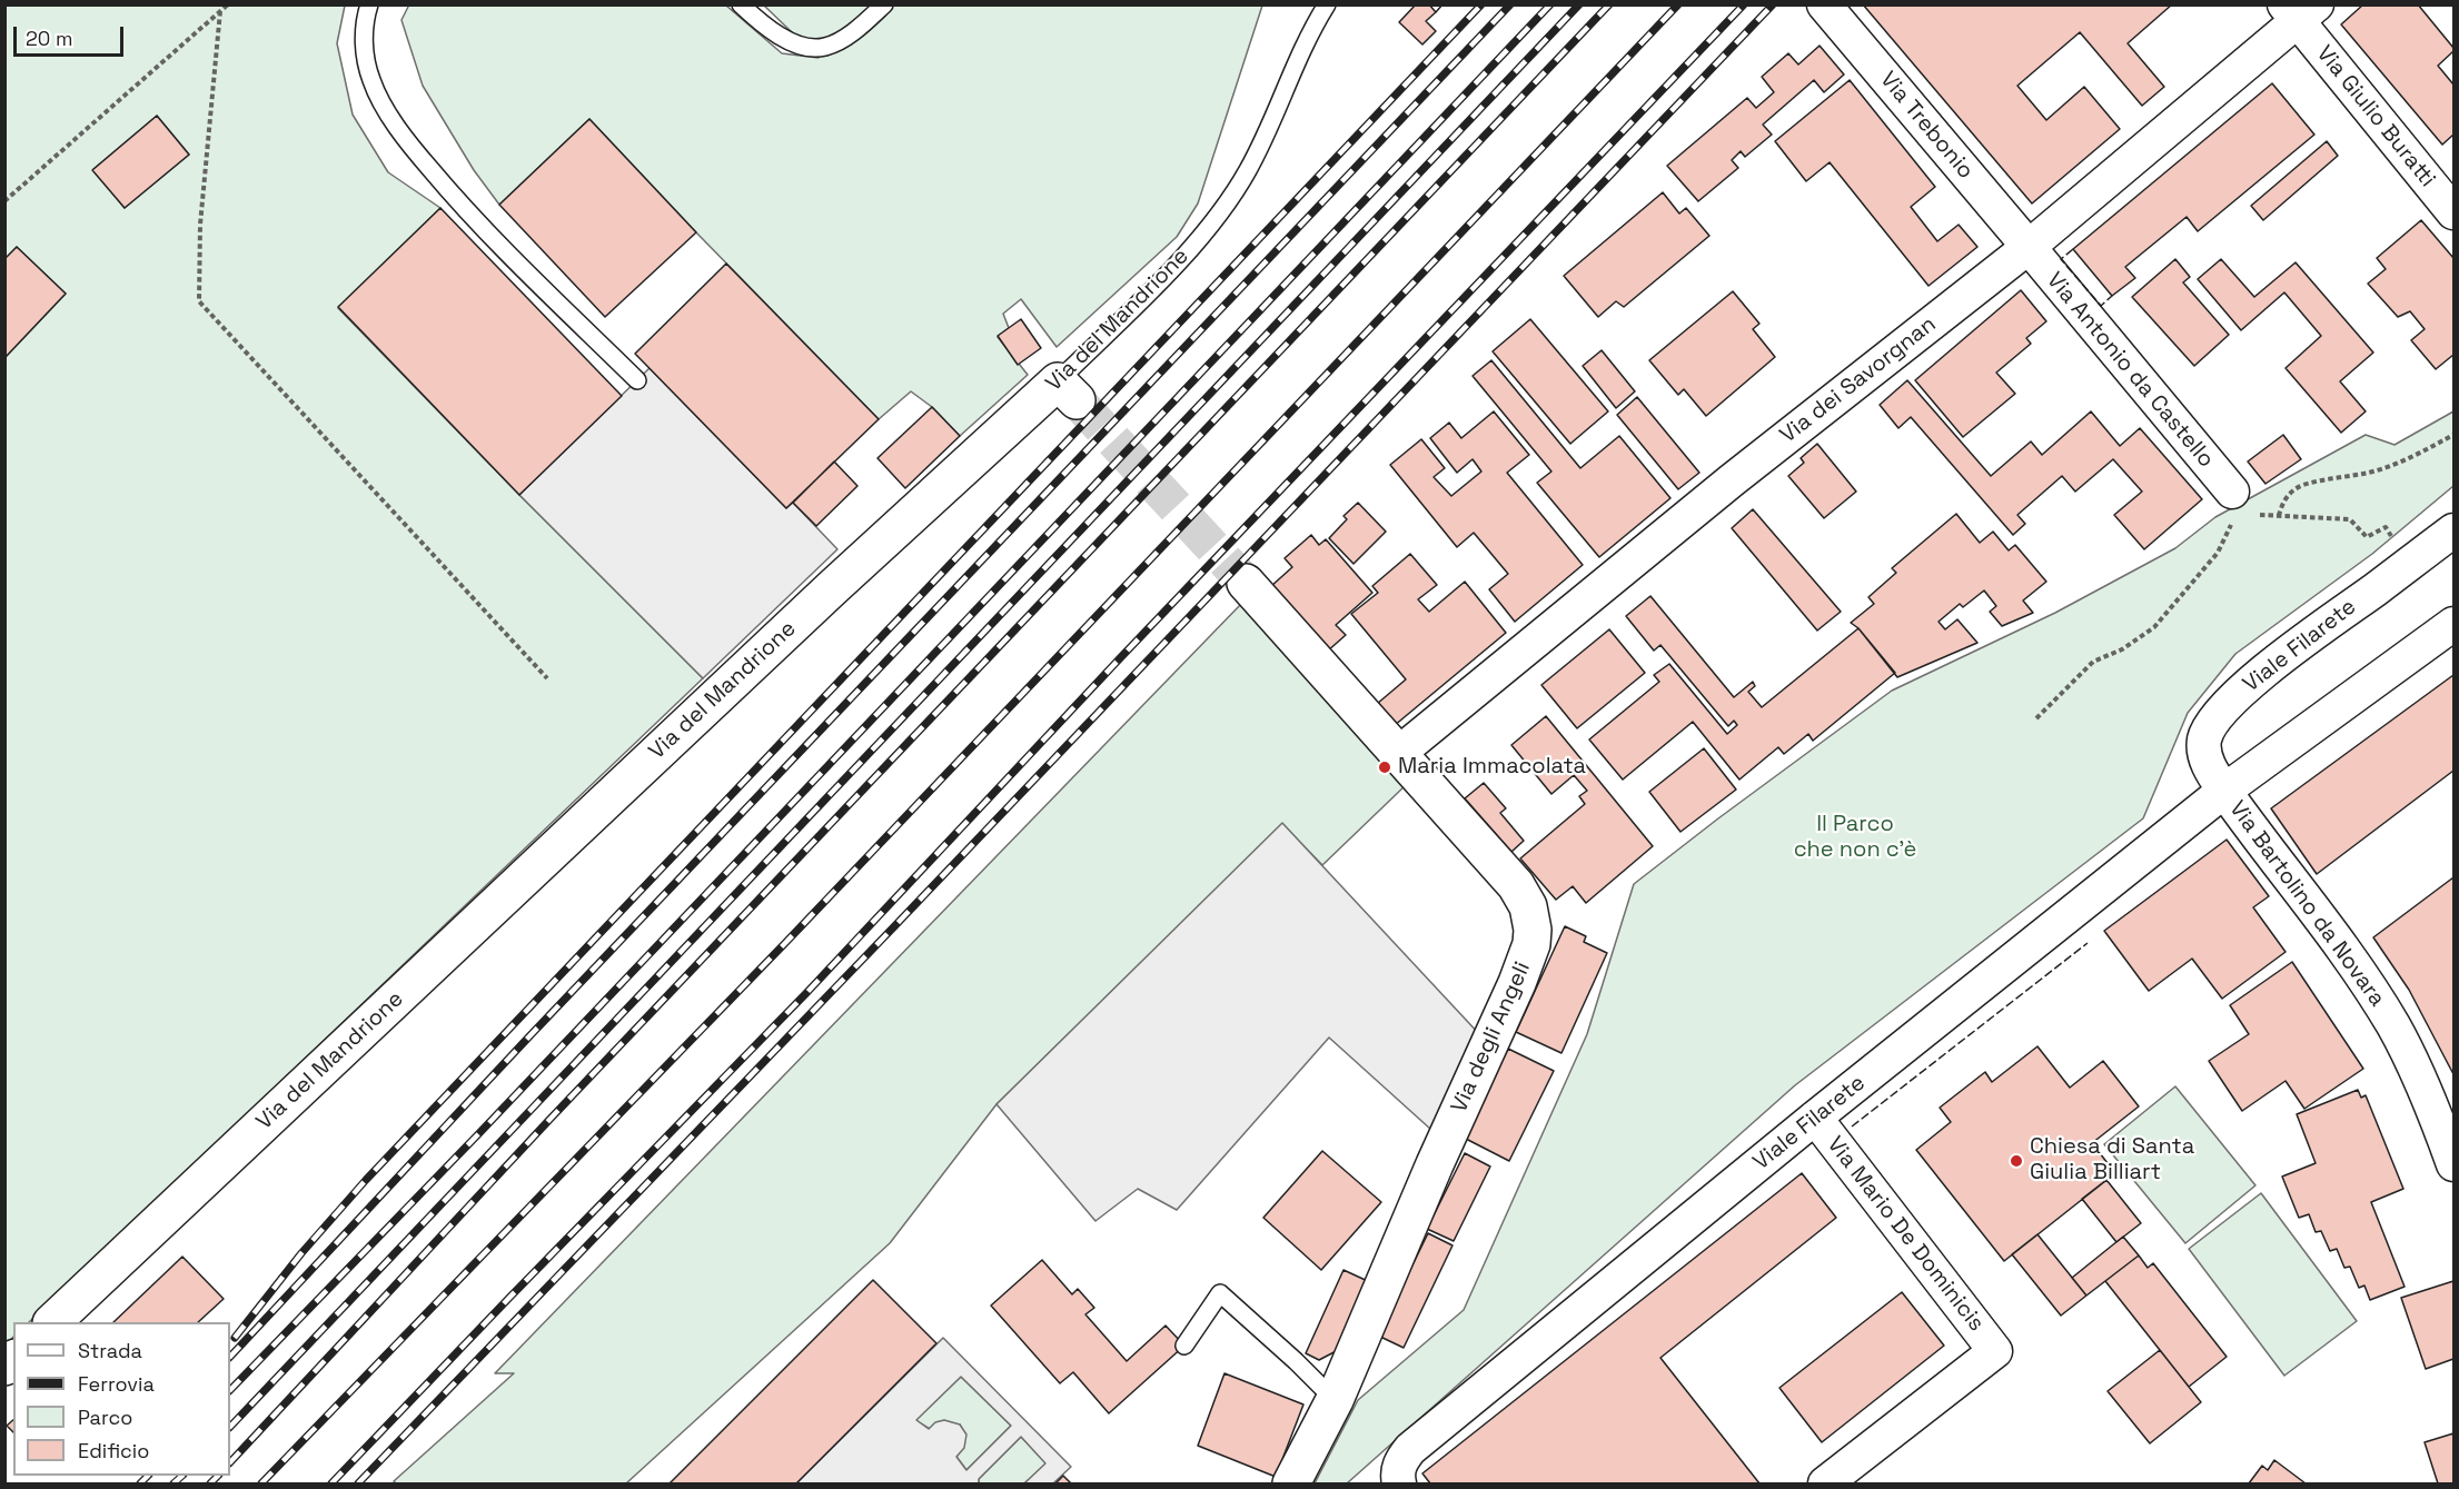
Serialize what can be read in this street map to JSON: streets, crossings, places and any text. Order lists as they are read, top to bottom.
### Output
{
  "streets": {
    "street": [
      "Via Giulio Buratti",
      "Via Trebonio",
      "Via del Mandrione",
      "Via Antonio da Castello",
      "Via dei Savorgnan",
      "Viale Filarete",
      "Via Bartolino da Novara",
      "Via degli Angeli",
      "Via Mario De Dominicis"
    ]
  },
  "crossings": [
    ["Via Giulio Buratti", "Via dei Savorgnan"],
    ["Via Trebonio", "Via Antonio da Castello"],
    ["Via Trebonio", "Via dei Savorgnan"],
    ["Via Antonio da Castello", "Via dei Savorgnan"],
    ["Via dei Savorgnan", "Via degli Angeli"],
    ["Viale Filarete", "Via Bartolino da Novara"],
    ["Viale Filarete", "Via Mario De Dominicis"]
  ],
  "parks": ["Il Parco che non c'è"],
  "places": ["Maria Immacolata", "Chiesa di Santa Giulia Billiart"],
  "legend": [
    "Strada",
    "Ferrovia",
    "Parco",
    "Edificio"
  ],
  "scale_bar": "20 m"
}
